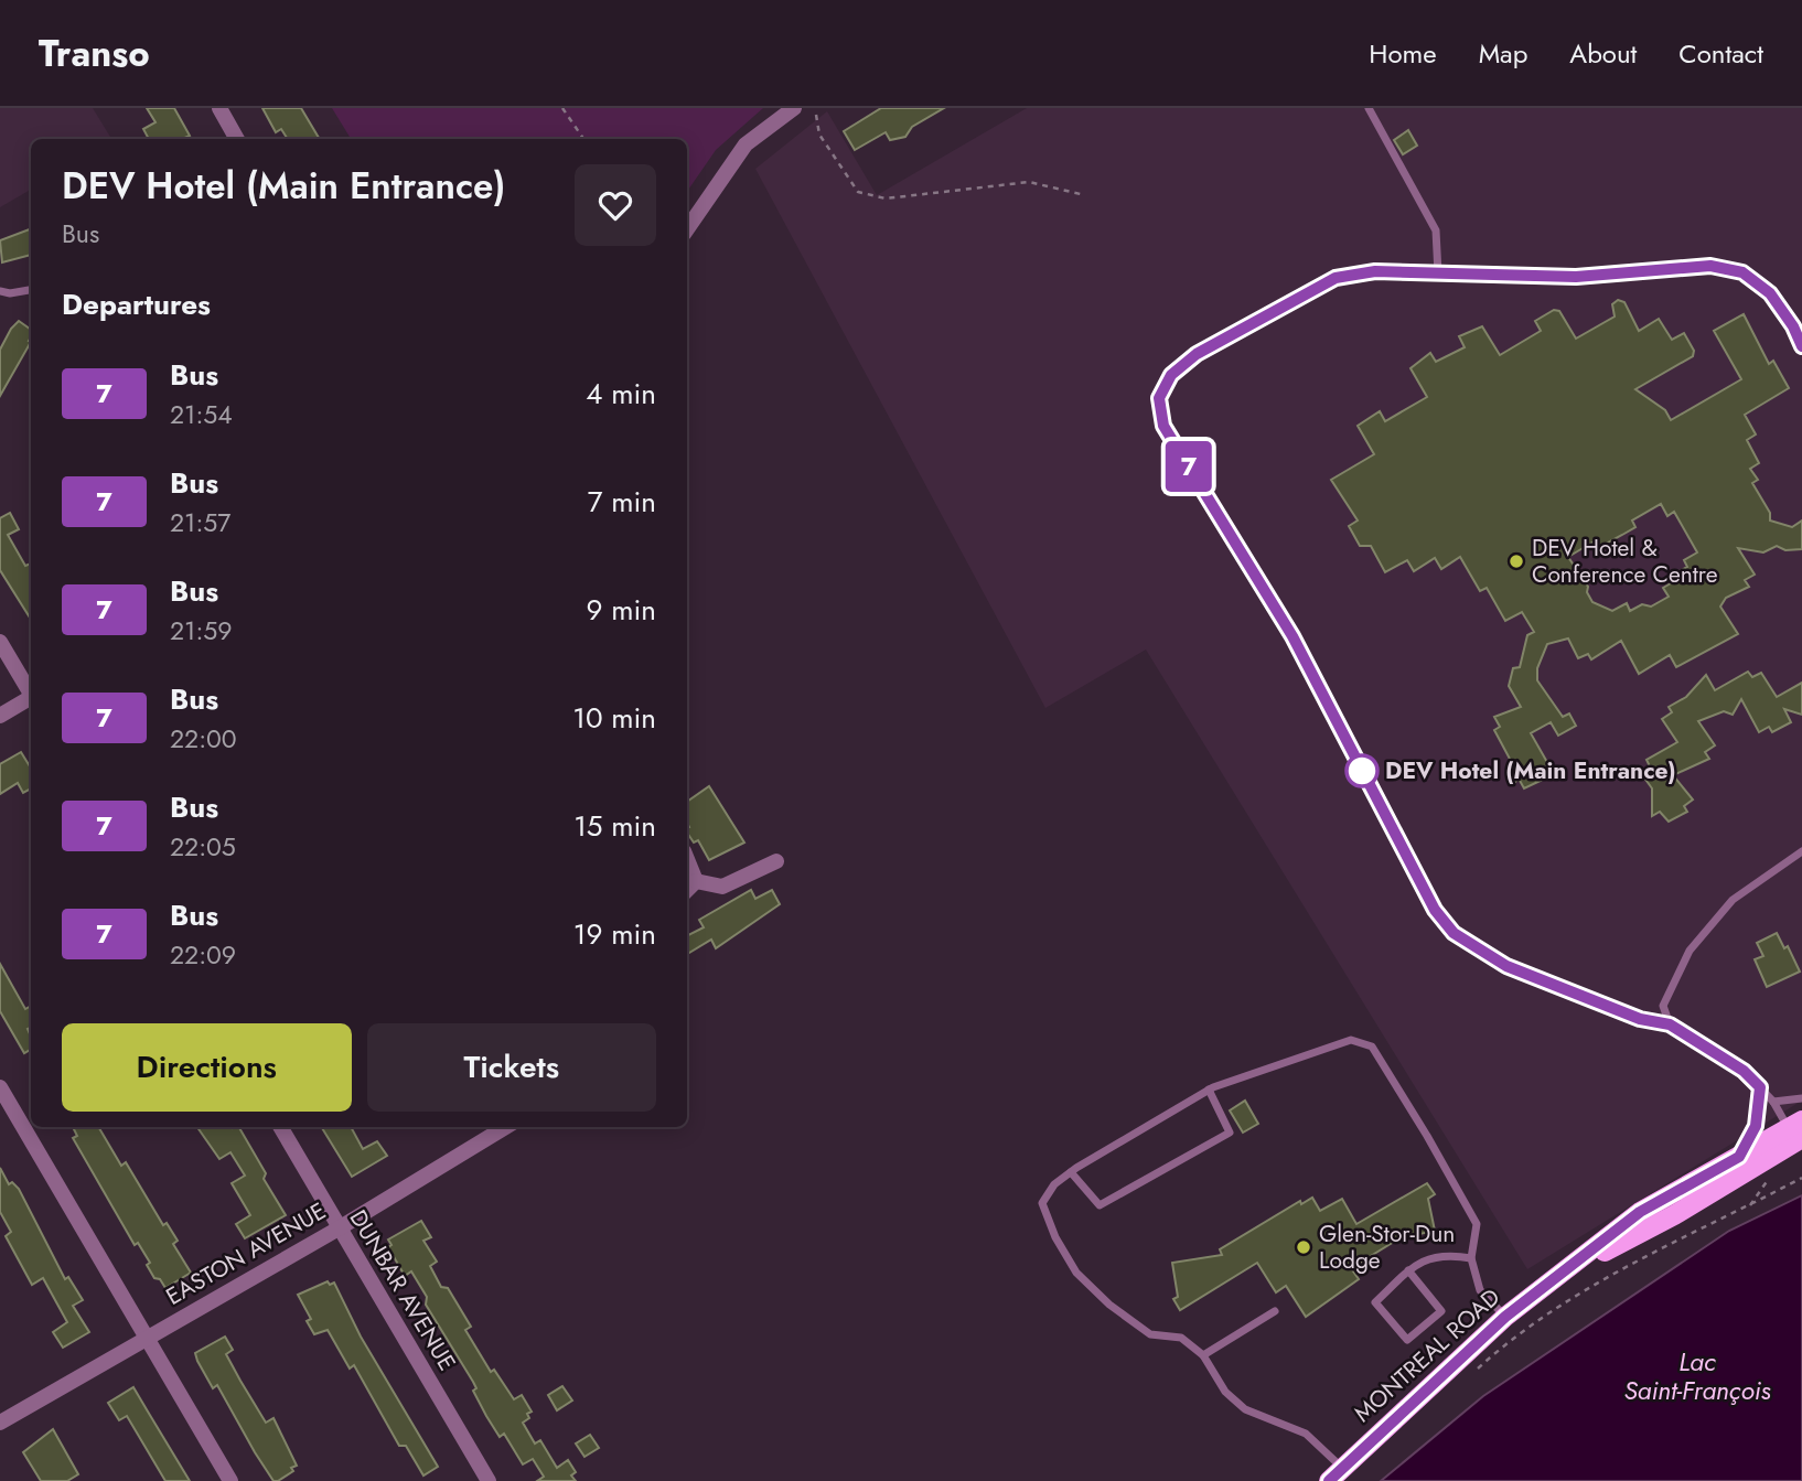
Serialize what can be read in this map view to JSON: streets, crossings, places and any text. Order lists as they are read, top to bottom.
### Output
{
  "streets": {
    "main road": ["MONTREAL ROAD"],
    "street": ["EASTON AVENUE", "DUNBAR AVENUE"]
  },
  "crossings": [
    ["EASTON AVENUE", "DUNBAR AVENUE"]
  ],
  "water": ["Lac Saint-François"],
  "places": ["DEV Hotel & Conference Centre", "DEV Hotel (Main Entrance)", "Glen-Stor-Dun Lodge"],
  "lines": ["bus line 7"],
  "page": {
    "header": "Transo",
    "nav": [
      "Home",
      "Map",
      "About",
      "Contact"
    ],
    "on_map": "7",
    "heading": [
      ["DEV Hotel (Main Entrance)", "Bus"],
      "Departures"
    ],
    "list": [
      {
        "mark": "7",
        "name": "Bus",
        "note": "21:54",
        "value": "4 min"
      },
      {
        "mark": "7",
        "name": "Bus",
        "note": "21:57",
        "value": "7 min"
      },
      {
        "mark": "7",
        "name": "Bus",
        "note": "21:59",
        "value": "9 min"
      },
      {
        "mark": "7",
        "name": "Bus",
        "note": "22:00",
        "value": "10 min"
      },
      {
        "mark": "7",
        "name": "Bus",
        "note": "22:05",
        "value": "15 min"
      },
      {
        "mark": "7",
        "name": "Bus",
        "note": "22:09",
        "value": "19 min"
      }
    ],
    "buttons": ["Directions", "Tickets"]
  }
}
